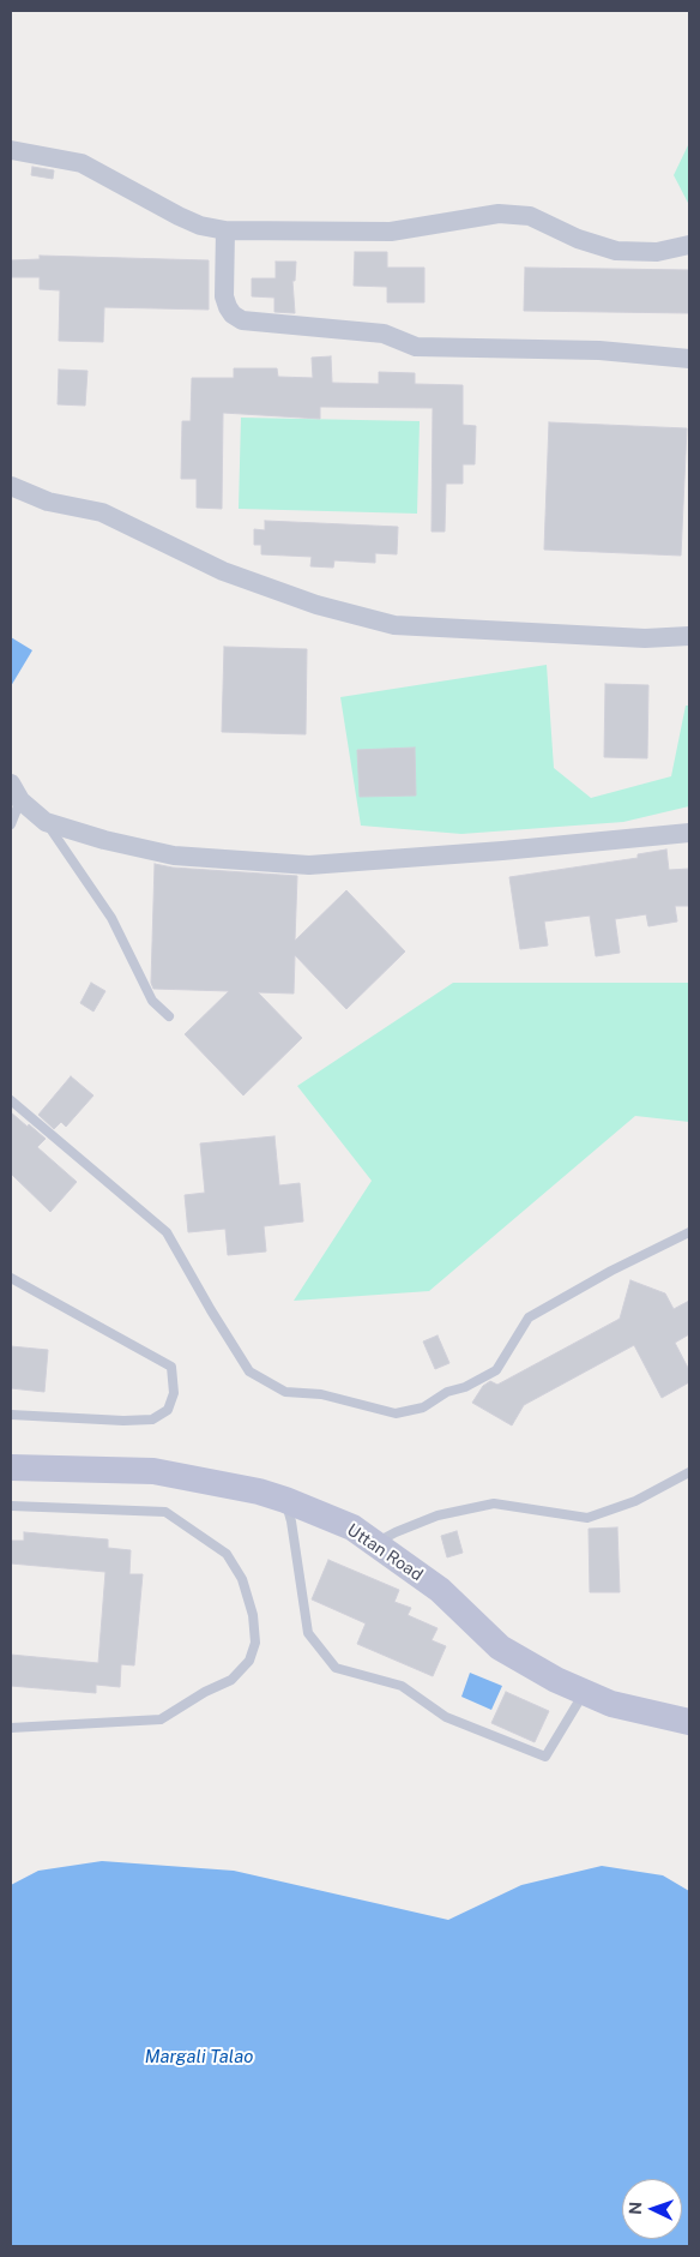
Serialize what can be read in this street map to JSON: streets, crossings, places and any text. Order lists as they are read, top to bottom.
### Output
{
  "streets": {
    "main road": ["Uttan Road"]
  },
  "water": ["Margali Talao"],
  "north": "left"
}
